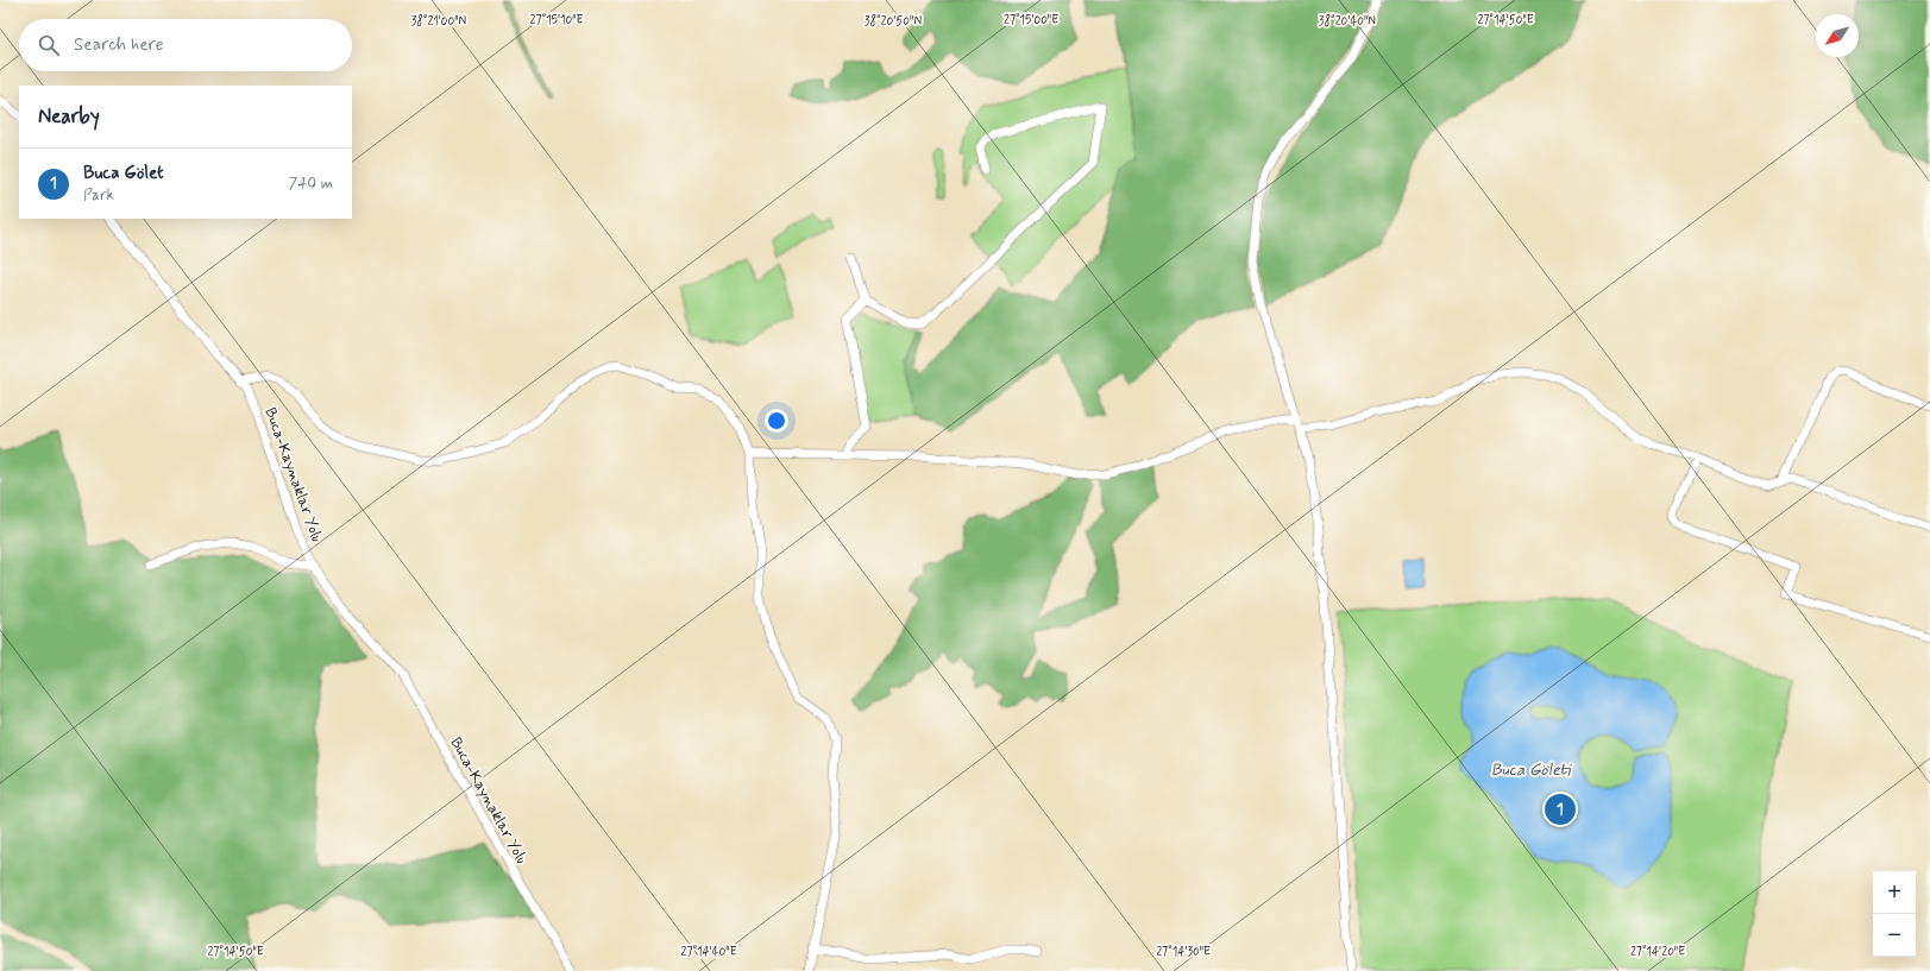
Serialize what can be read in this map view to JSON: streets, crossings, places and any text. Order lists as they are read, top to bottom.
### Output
{
  "streets": {
    "street": ["Buca-Kaynaklar Yolu"]
  },
  "water": ["Buca Göleti"],
  "north": "bottom left",
  "page": {
    "search": "Search here",
    "heading": "Nearby",
    "list": [
      {
        "mark": "1",
        "name": "Buca Gölet",
        "note": "Park",
        "value": "740 m"
      }
    ],
    "pins": "1",
    "map_buttons": ["+", "−"]
  },
  "coordinates": [
    "27°15'10\"E",
    "27°15'00\"E",
    "27°14'50\"E",
    "38°21'00\"N",
    "38°20'50\"N",
    "38°20'40\"N",
    "27°14'40\"E",
    "27°14'30\"E",
    "27°14'20\"E"
  ]
}
